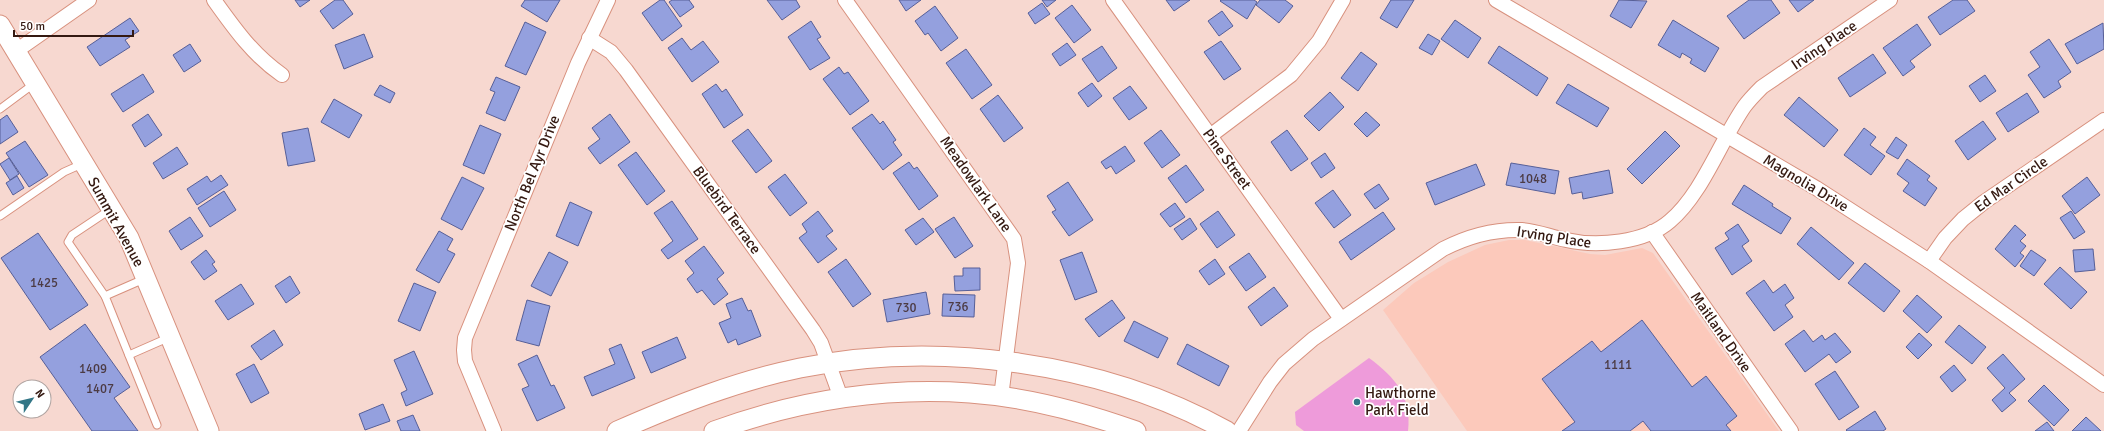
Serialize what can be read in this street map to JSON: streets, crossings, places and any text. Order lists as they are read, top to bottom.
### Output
{
  "streets": {
    "street": [
      "Irving Place",
      "Pine Street",
      "North Bel Ayr Drive",
      "Magnolia Drive",
      "Meadowlark Lane",
      "Ed Mar Circle",
      "Bluebird Terrace",
      "Summit Avenue",
      "Maitland Drive"
    ]
  },
  "crossings": [
    ["Irving Place", "Pine Street"],
    ["Irving Place", "Magnolia Drive"],
    ["Irving Place", "Maitland Drive"],
    ["North Bel Ayr Drive", "Bluebird Terrace"],
    ["Magnolia Drive", "Ed Mar Circle"]
  ],
  "places": ["Hawthorne Park Field"],
  "house_numbers": [
    "1048",
    "1425",
    "736",
    "730",
    "1111",
    "1409",
    "1407"
  ],
  "scale_bar": "50 m",
  "north": "top right"
}
